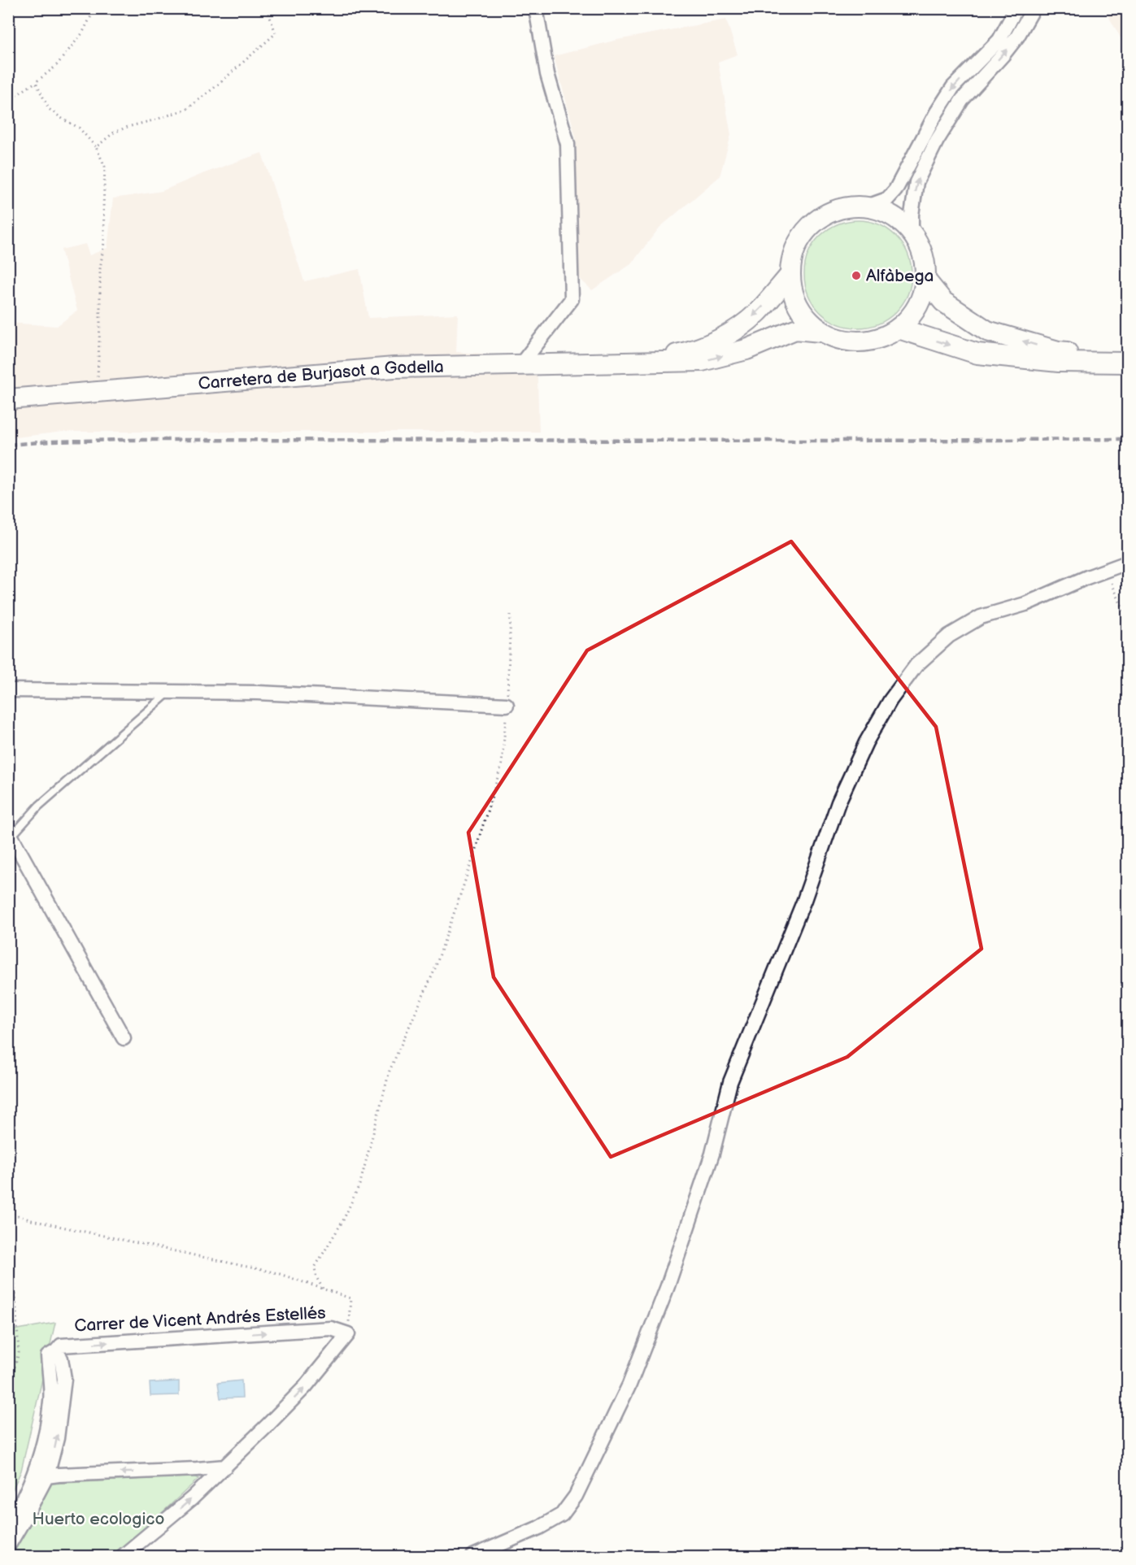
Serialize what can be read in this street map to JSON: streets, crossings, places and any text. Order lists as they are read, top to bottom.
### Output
{
  "streets": {
    "street": ["Carretera de Burjasot a Godella", "Carrer de Vicent Andrés Estellés"]
  },
  "one_way": ["Carrer de Vicent Andrés Estellés"],
  "parks": ["Huerto ecologico"],
  "places": ["Alfàbega"]
}
